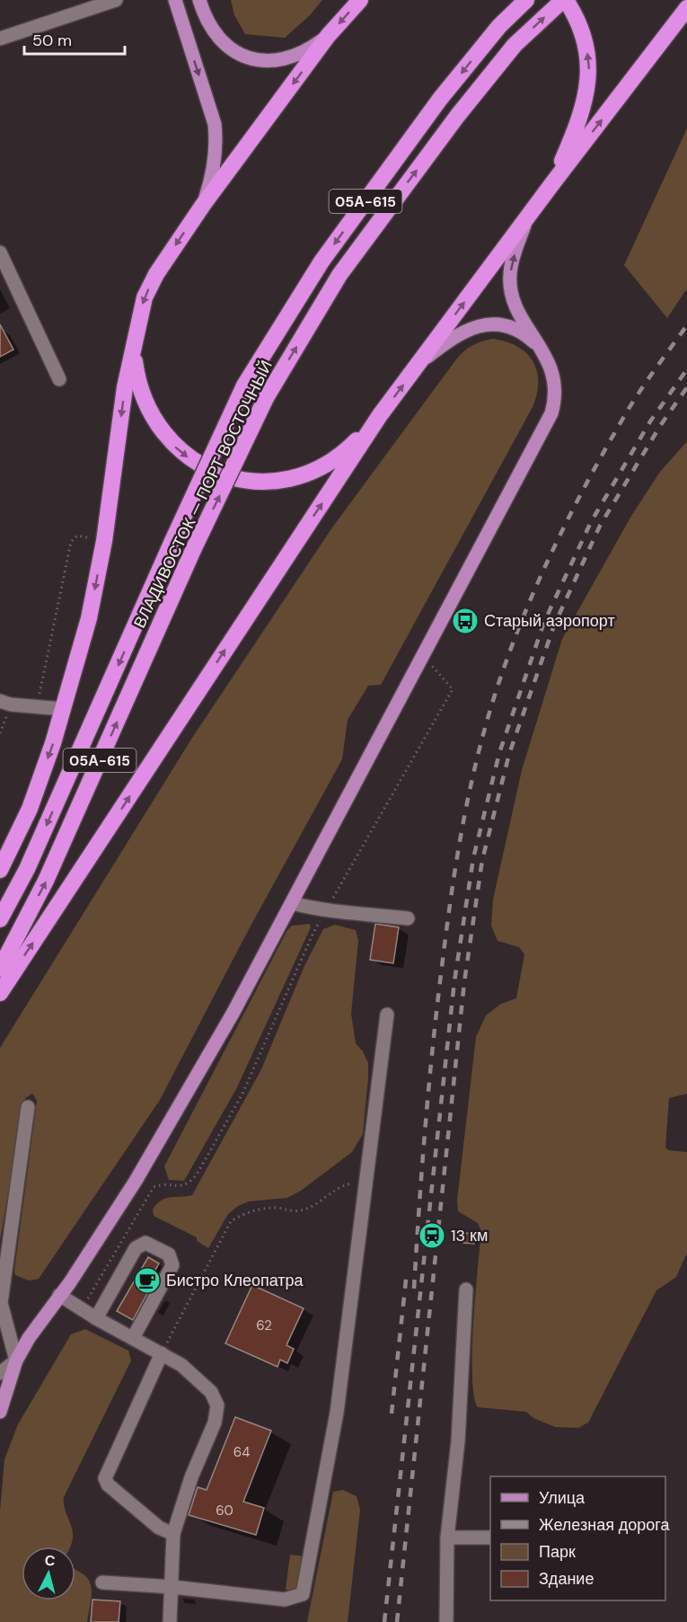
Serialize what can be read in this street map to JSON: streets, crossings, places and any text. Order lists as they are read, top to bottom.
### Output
{
  "streets": {
    "highway": ["05А-615", "ВЛАДИВОСТОК — ПОРТ ВОСТОЧНЫЙ"]
  },
  "places": {
    "bus stop": ["Старый аэропорт"],
    "station": ["13 км"],
    "cafe": ["Бистро Клеопатра"]
  },
  "house_numbers": ["62", "64", "60"],
  "legend": [
    "Улица",
    "Железная дорога",
    "Парк",
    "Здание"
  ],
  "scale_bar": "50 m",
  "north": "top"
}
